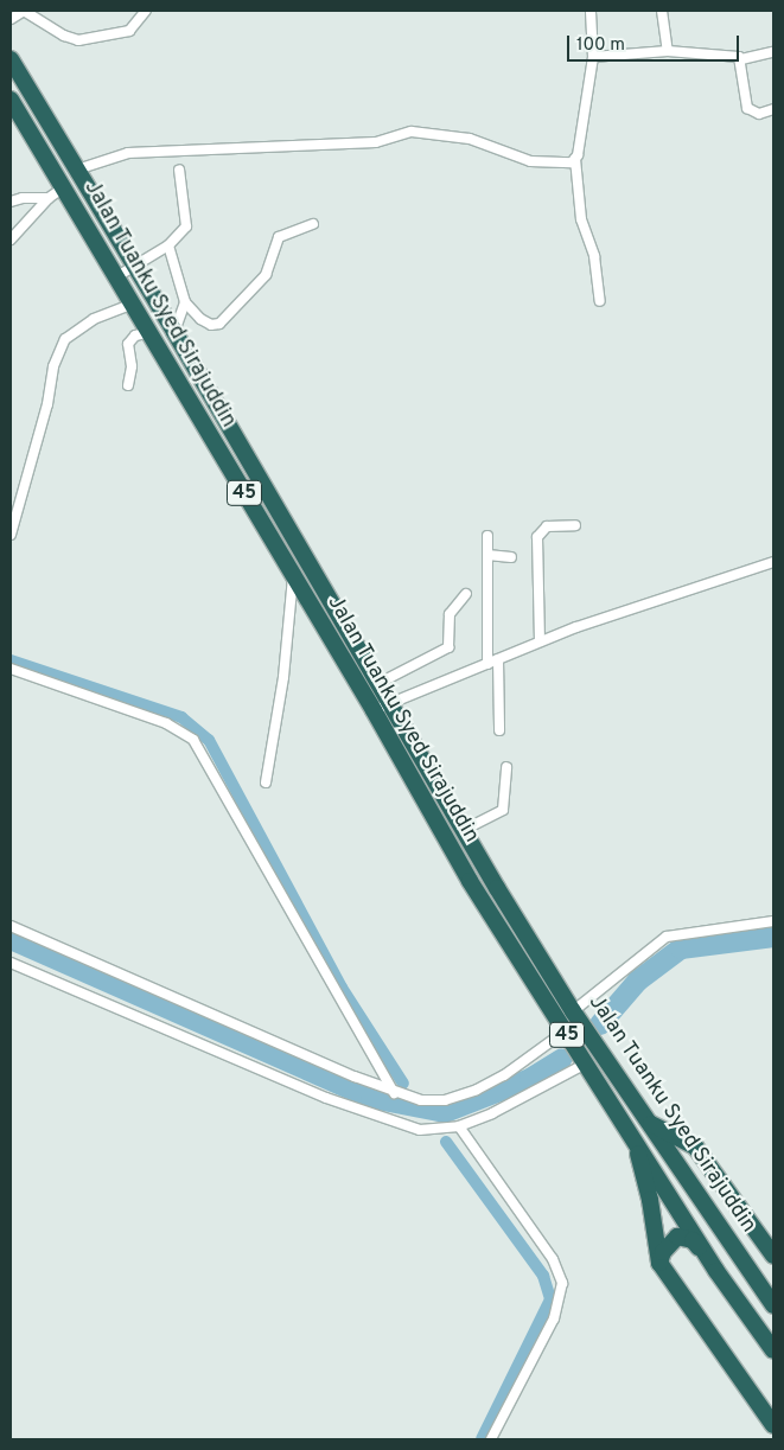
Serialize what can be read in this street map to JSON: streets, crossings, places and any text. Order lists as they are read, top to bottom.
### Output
{
  "streets": {
    "highway": ["Jalan Tuanku Syed Sirajuddin", "45"]
  },
  "scale_bar": "100 m"
}
